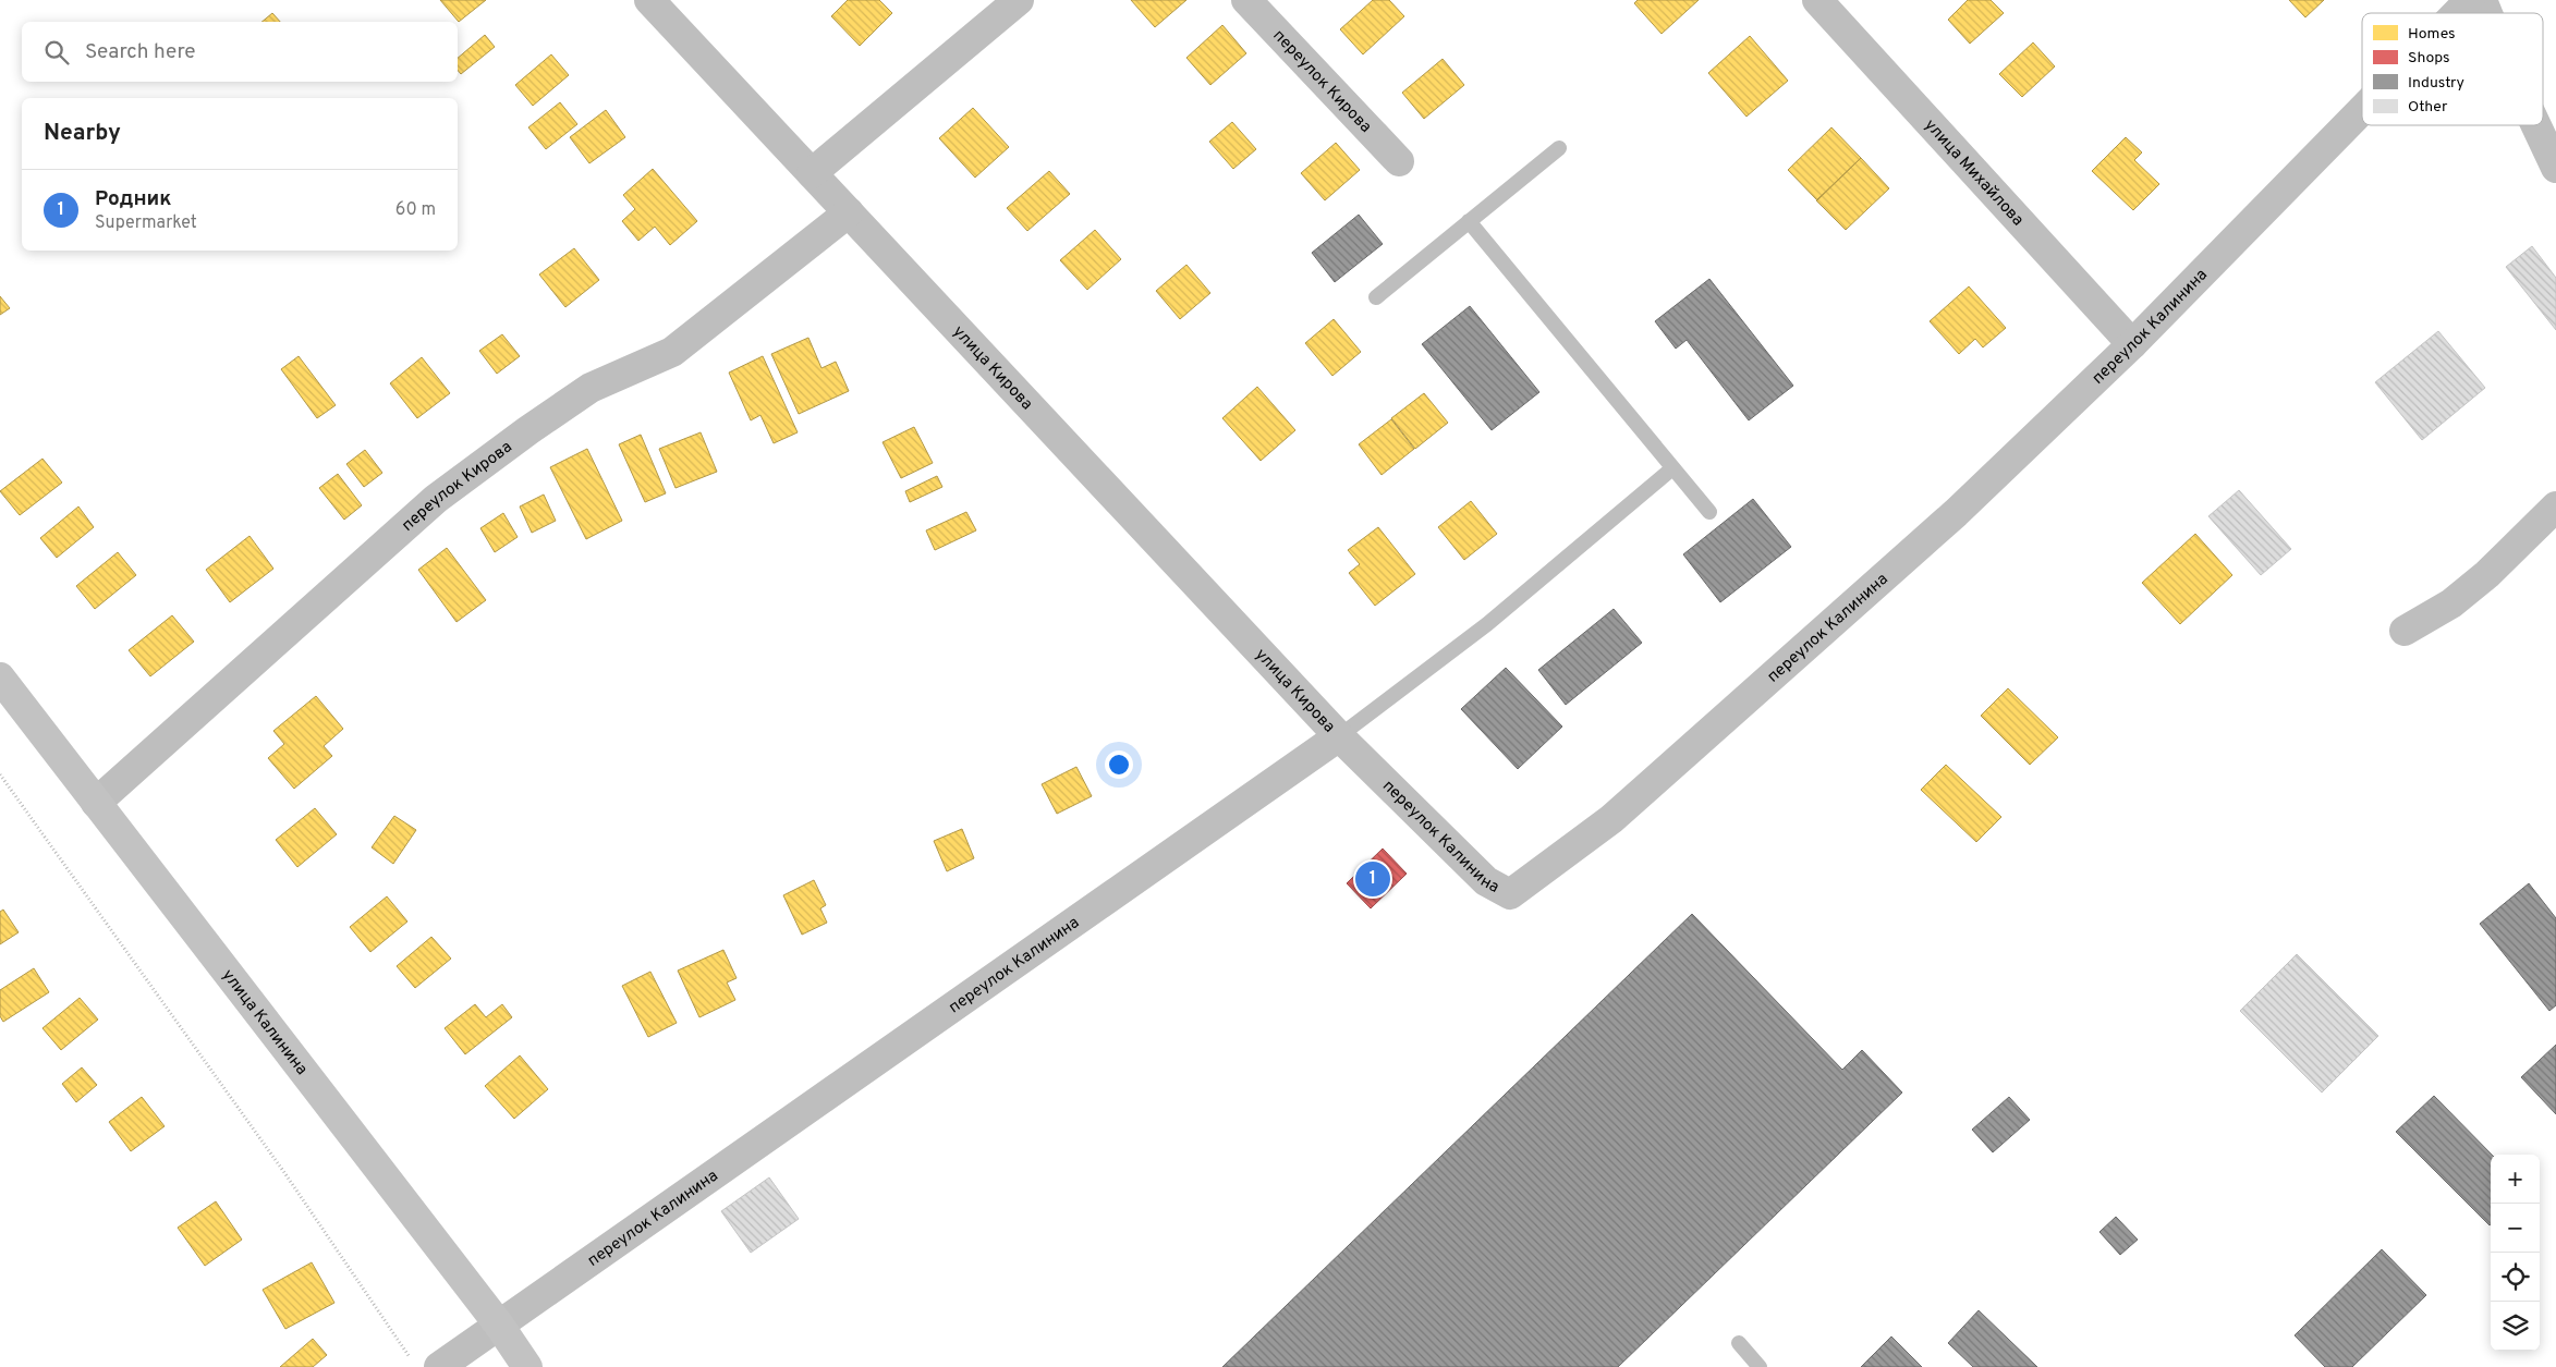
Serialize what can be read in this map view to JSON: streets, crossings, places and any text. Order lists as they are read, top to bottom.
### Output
{
  "streets": {
    "street": [
      "переулок Кирова",
      "улица Михайлова",
      "переулок Калинина",
      "улица Кирова",
      "улица Калинина"
    ]
  },
  "crossings": [
    ["переулок Кирова", "улица Кирова"],
    ["переулок Кирова", "улица Калинина"],
    ["улица Михайлова", "переулок Калинина"],
    ["переулок Калинина", "улица Кирова"],
    ["переулок Калинина", "улица Калинина"]
  ],
  "legend": [
    "Homes",
    "Shops",
    "Industry",
    "Other"
  ],
  "page": {
    "search": "Search here",
    "heading": "Nearby",
    "list": [
      {
        "mark": "1",
        "name": "Родник",
        "note": "Supermarket",
        "value": "60 m"
      }
    ],
    "pins": "1",
    "map_buttons": ["+", "−"]
  }
}
